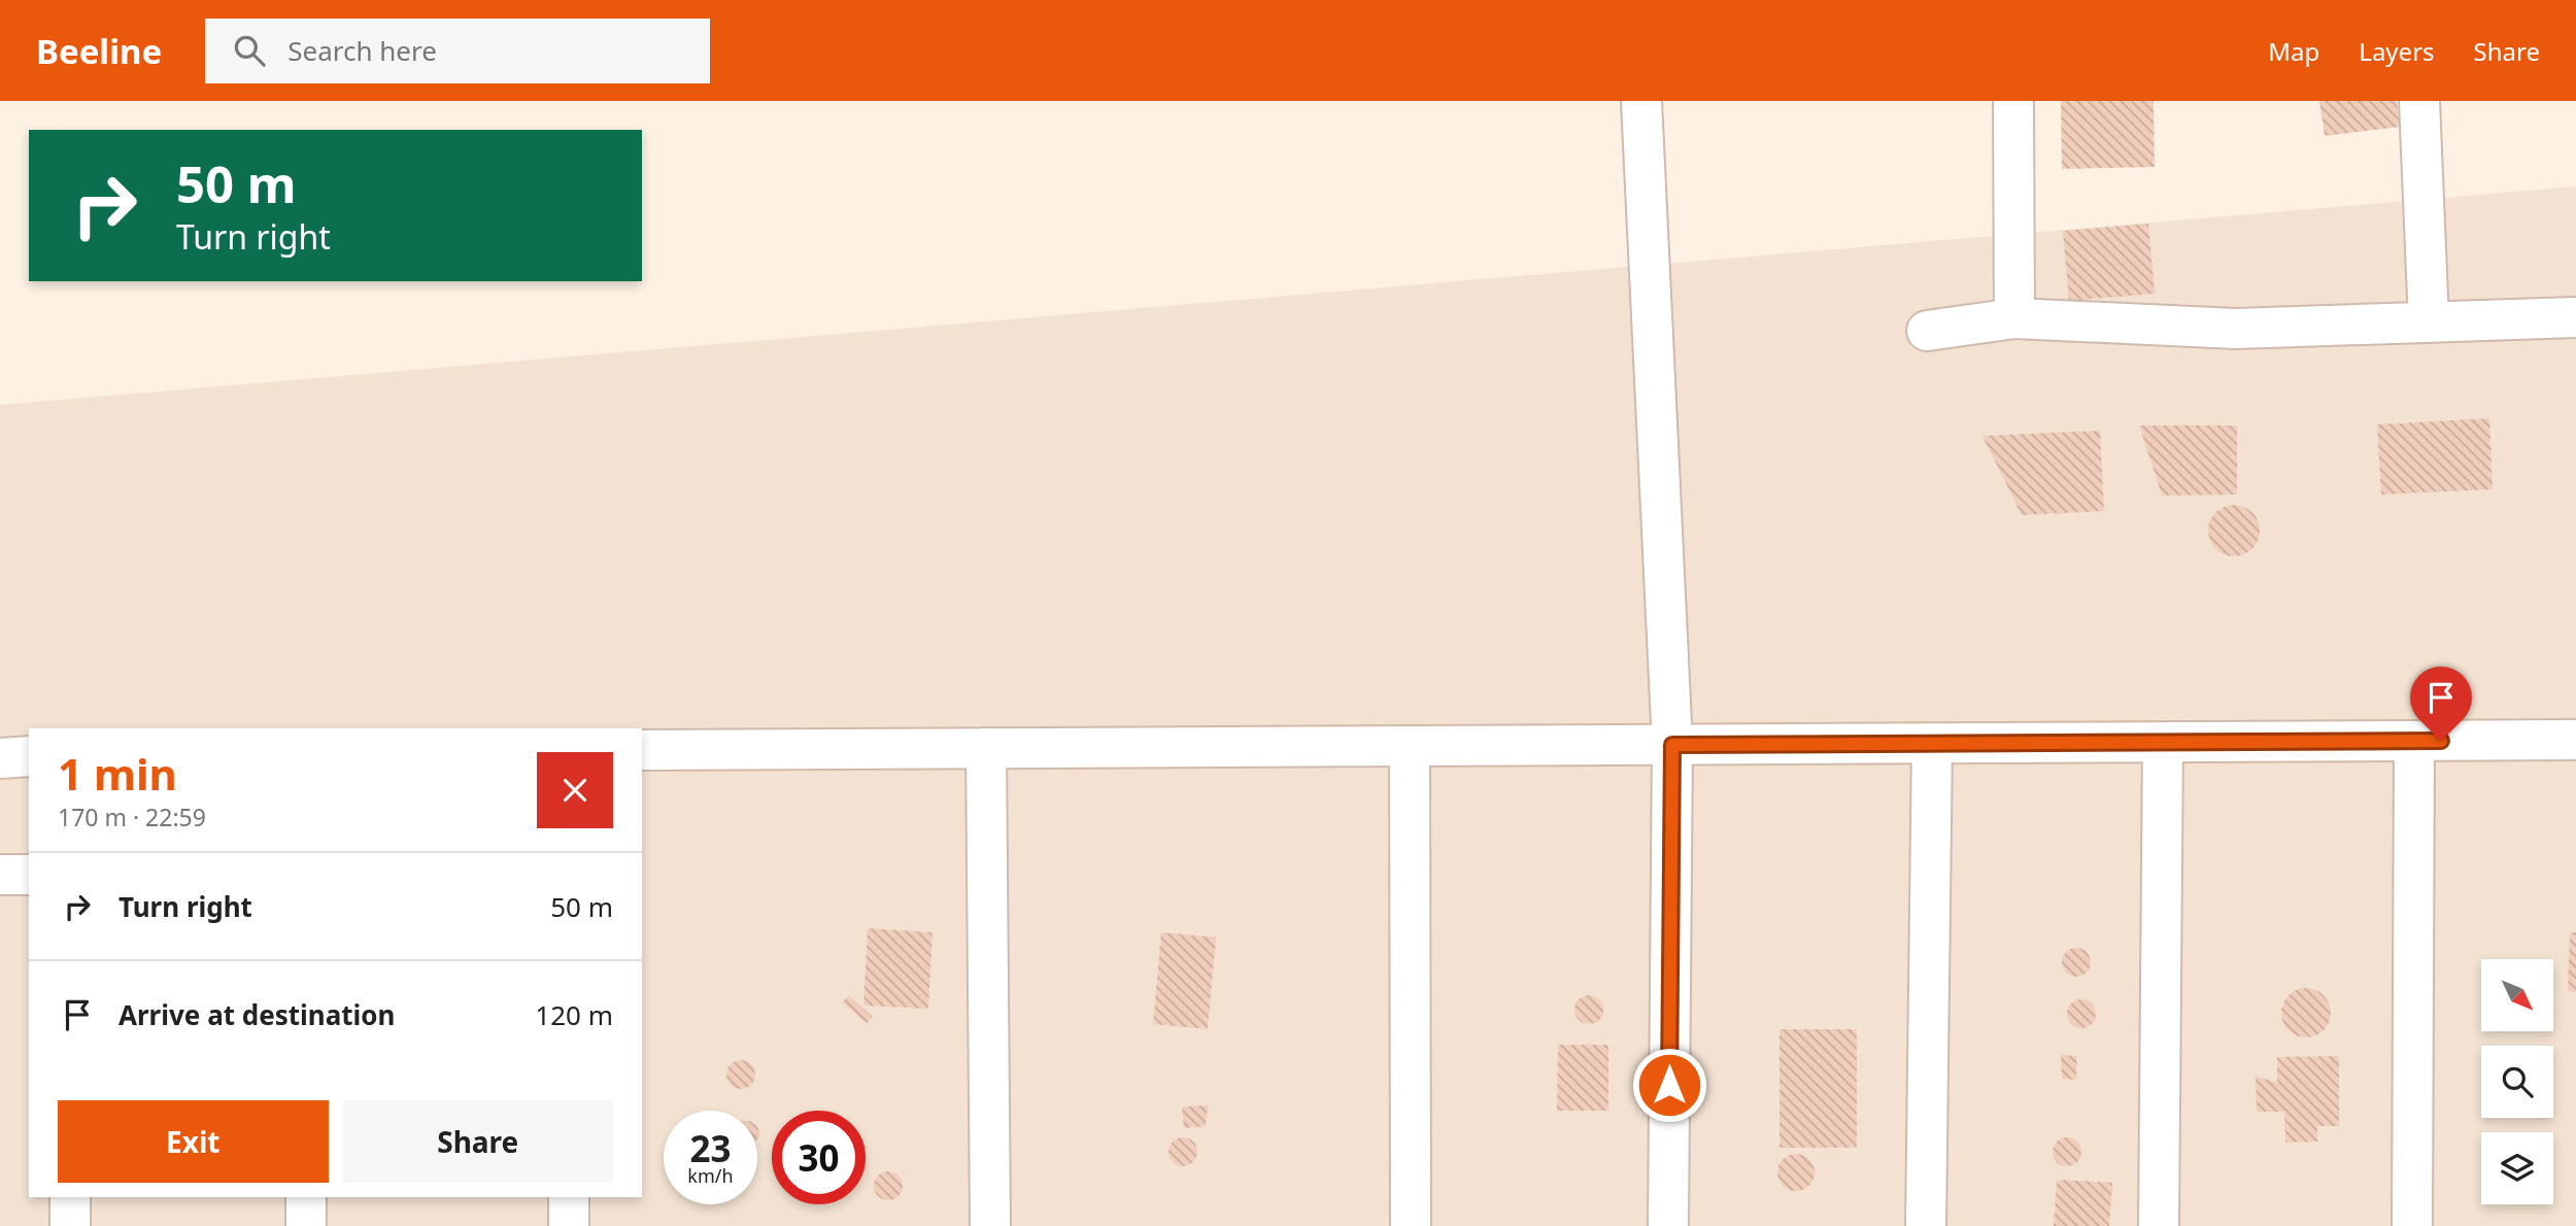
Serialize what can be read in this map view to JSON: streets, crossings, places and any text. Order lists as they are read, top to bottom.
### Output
{
  "north": "bottom right",
  "page": {
    "header": "Beeline",
    "search": "Search here",
    "nav": ["Map", "Layers", "Share"],
    "turn": ["50 m", "Turn right"],
    "heading": ["1 min", "170 m · 22:59"],
    "list": [
      {
        "name": "Turn right",
        "value": "50 m"
      },
      {
        "name": "Arrive at destination",
        "value": "120 m"
      }
    ],
    "buttons": ["Exit", "Share"],
    "speed": "23 km/h",
    "limit": "30"
  }
}
